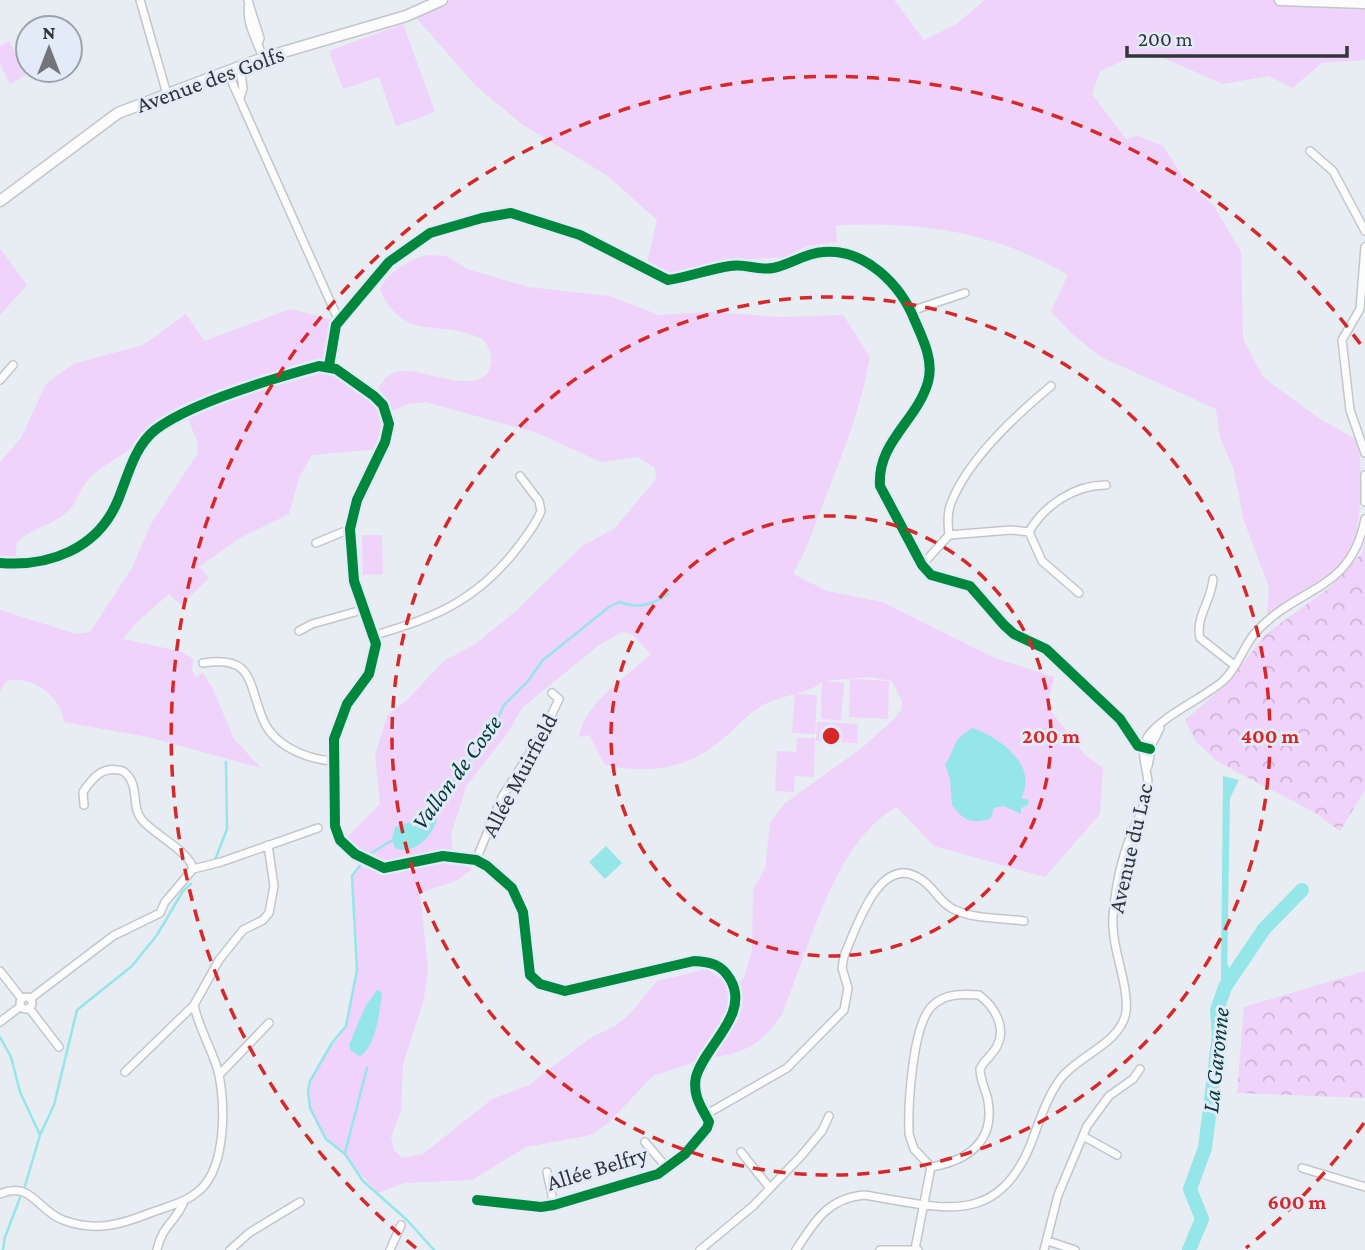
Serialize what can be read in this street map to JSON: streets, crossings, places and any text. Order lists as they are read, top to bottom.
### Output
{
  "streets": {
    "main road": ["Avenue des Golfs"],
    "street": ["Allée Muirfield", "Avenue du Lac", "Allée Belfry"]
  },
  "water": ["Vallon de Coste", "La Garonne"],
  "scale_bar": "200 m",
  "north": "top",
  "rings": ["200 m", "400 m", "600 m"]
}
